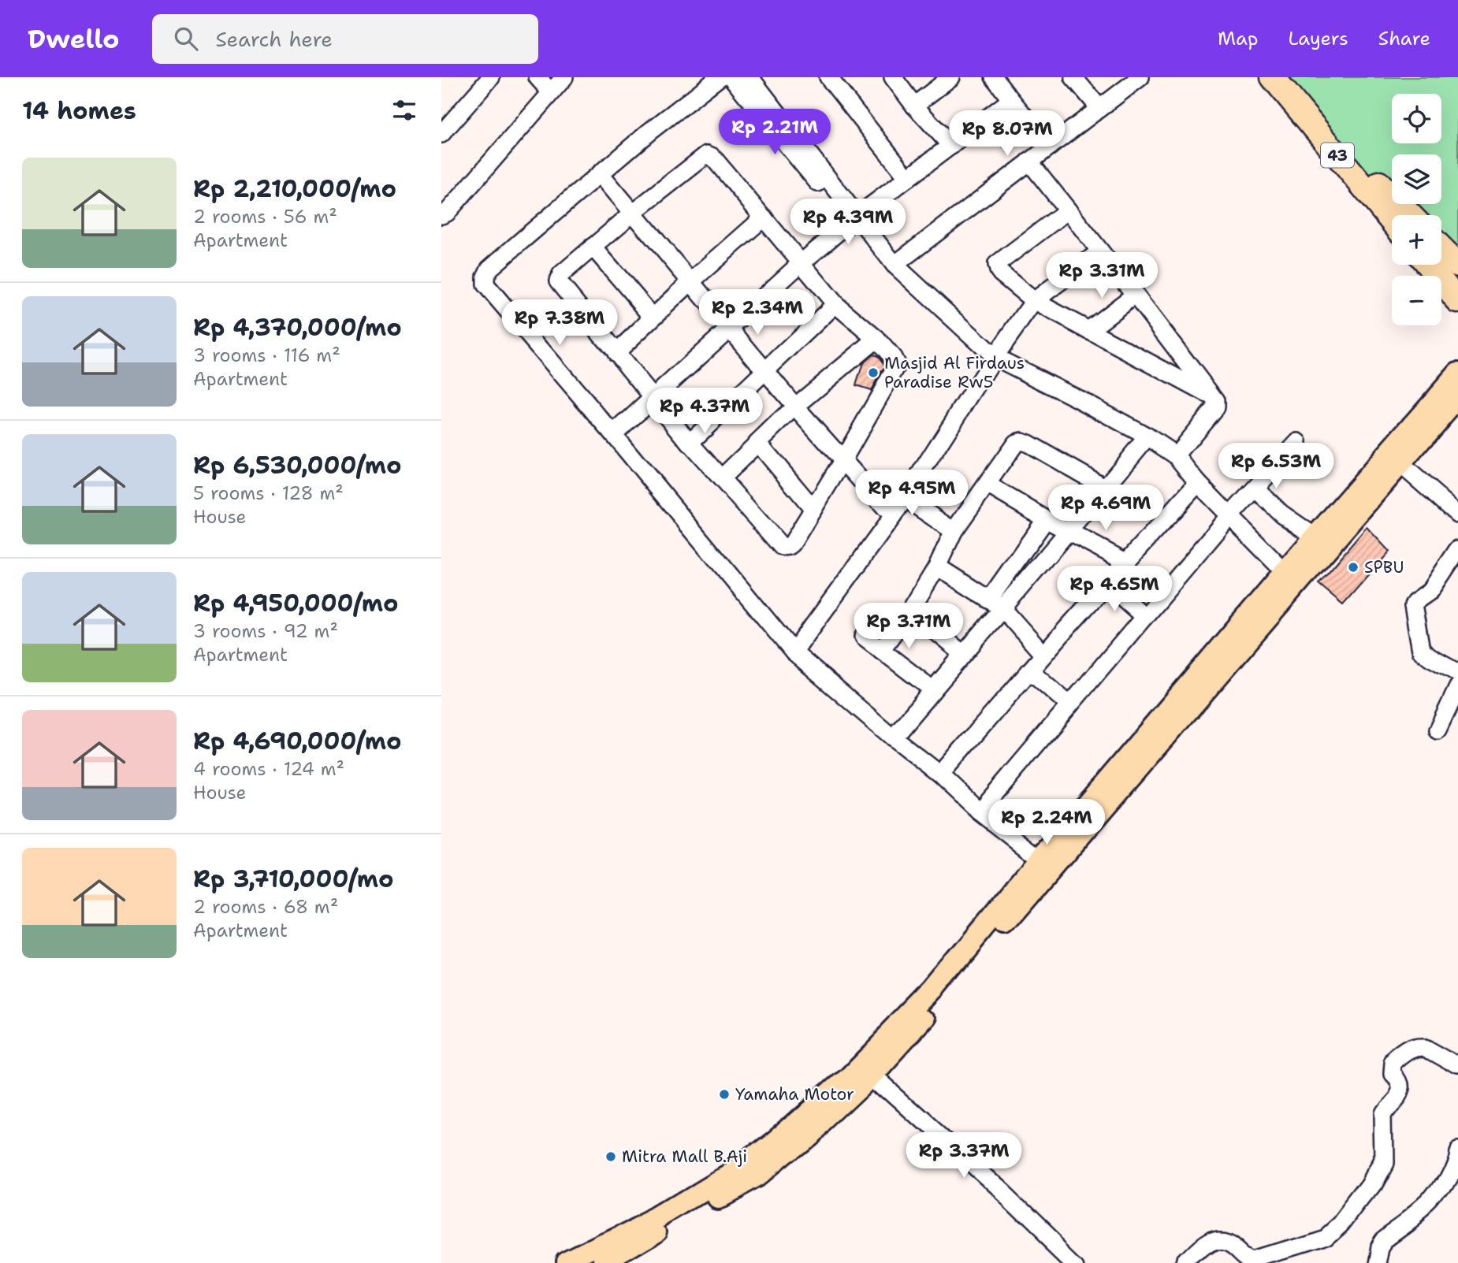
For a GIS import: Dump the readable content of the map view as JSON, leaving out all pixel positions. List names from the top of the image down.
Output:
{
  "streets": {
    "highway": ["43"]
  },
  "places": [
    "Masjid Al Firdaus Paradise Rw5",
    "SPBU",
    "Yamaha Motor",
    "Mitra Mall B.Aji"
  ],
  "page": {
    "header": "Dwello",
    "search": "Search here",
    "nav": ["Map", "Layers", "Share"],
    "heading": "14 homes",
    "map_buttons": ["+", "−"],
    "price": [
      "Rp 2.21M",
      "Rp 8.07M",
      "Rp 4.39M",
      "Rp 3.31M",
      "Rp 2.34M",
      "Rp 7.38M",
      "Rp 4.37M",
      "Rp 6.53M",
      "Rp 4.95M",
      "Rp 4.69M",
      "Rp 4.65M",
      "Rp 3.71M",
      "Rp 2.24M",
      "Rp 3.37M"
    ],
    "list": [
      {
        "name": "Rp 2,210,000/mo",
        "note": "2 rooms · 56 m² · Apartment"
      },
      {
        "name": "Rp 4,370,000/mo",
        "note": "3 rooms · 116 m² · Apartment"
      },
      {
        "name": "Rp 6,530,000/mo",
        "note": "5 rooms · 128 m² · House"
      },
      {
        "name": "Rp 4,950,000/mo",
        "note": "3 rooms · 92 m² · Apartment"
      },
      {
        "name": "Rp 4,690,000/mo",
        "note": "4 rooms · 124 m² · House"
      },
      {
        "name": "Rp 3,710,000/mo",
        "note": "2 rooms · 68 m² · Apartment"
      }
    ]
  }
}
